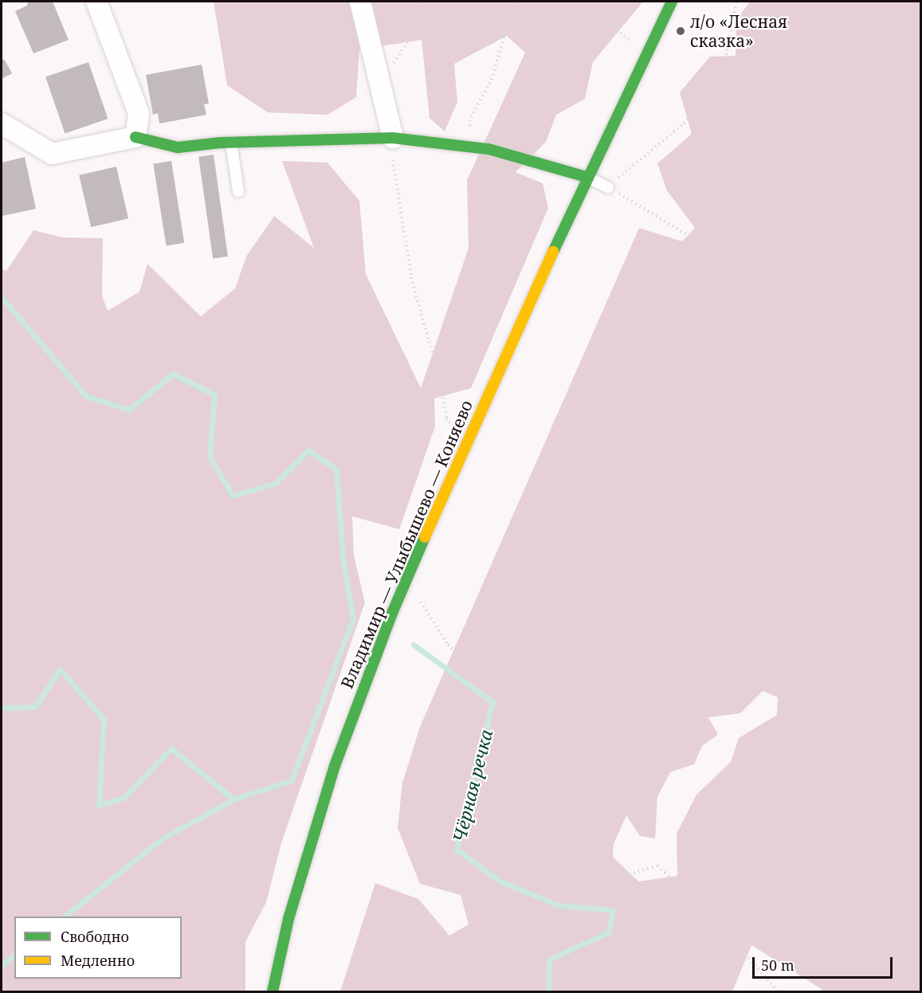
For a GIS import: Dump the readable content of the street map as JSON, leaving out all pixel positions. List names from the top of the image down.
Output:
{
  "streets": {
    "main road": ["Владимир — Улыбышево — Коняево"]
  },
  "water": ["Чёрная речка"],
  "places": ["л/о «Лесная сказка»"],
  "legend": ["Свободно", "Медленно"],
  "scale_bar": "50 m"
}
